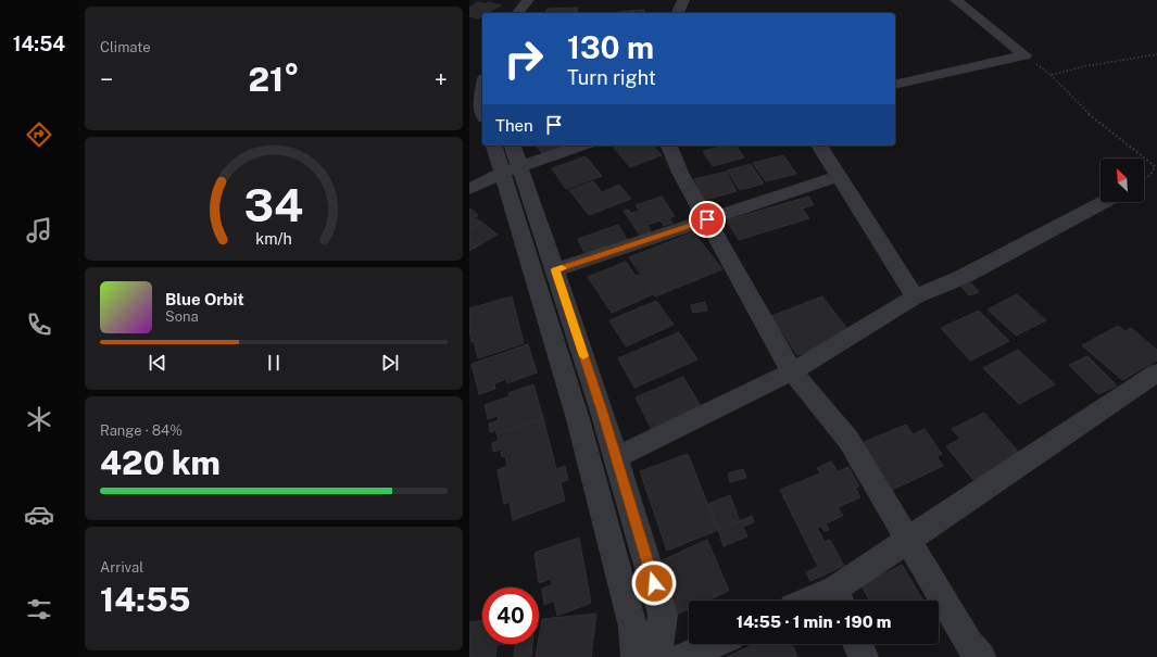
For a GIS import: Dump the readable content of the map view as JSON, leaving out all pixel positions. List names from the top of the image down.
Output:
{
  "north": "top left",
  "page": {
    "tabs": "14:54",
    "tile": [
      "Climate",
      ["Range · 84%", "420 km"],
      ["Arrival", "14:55"]
    ],
    "turn": ["130 m", "Turn right"],
    "heat": ["−", "21°", "+"],
    "then": "Then",
    "song": ["Blue Orbit", "Sona"],
    "limit": "40",
    "trip": "14:55 · 1 min · 190 m",
    "gauge": ["34", "km/h"]
  }
}
